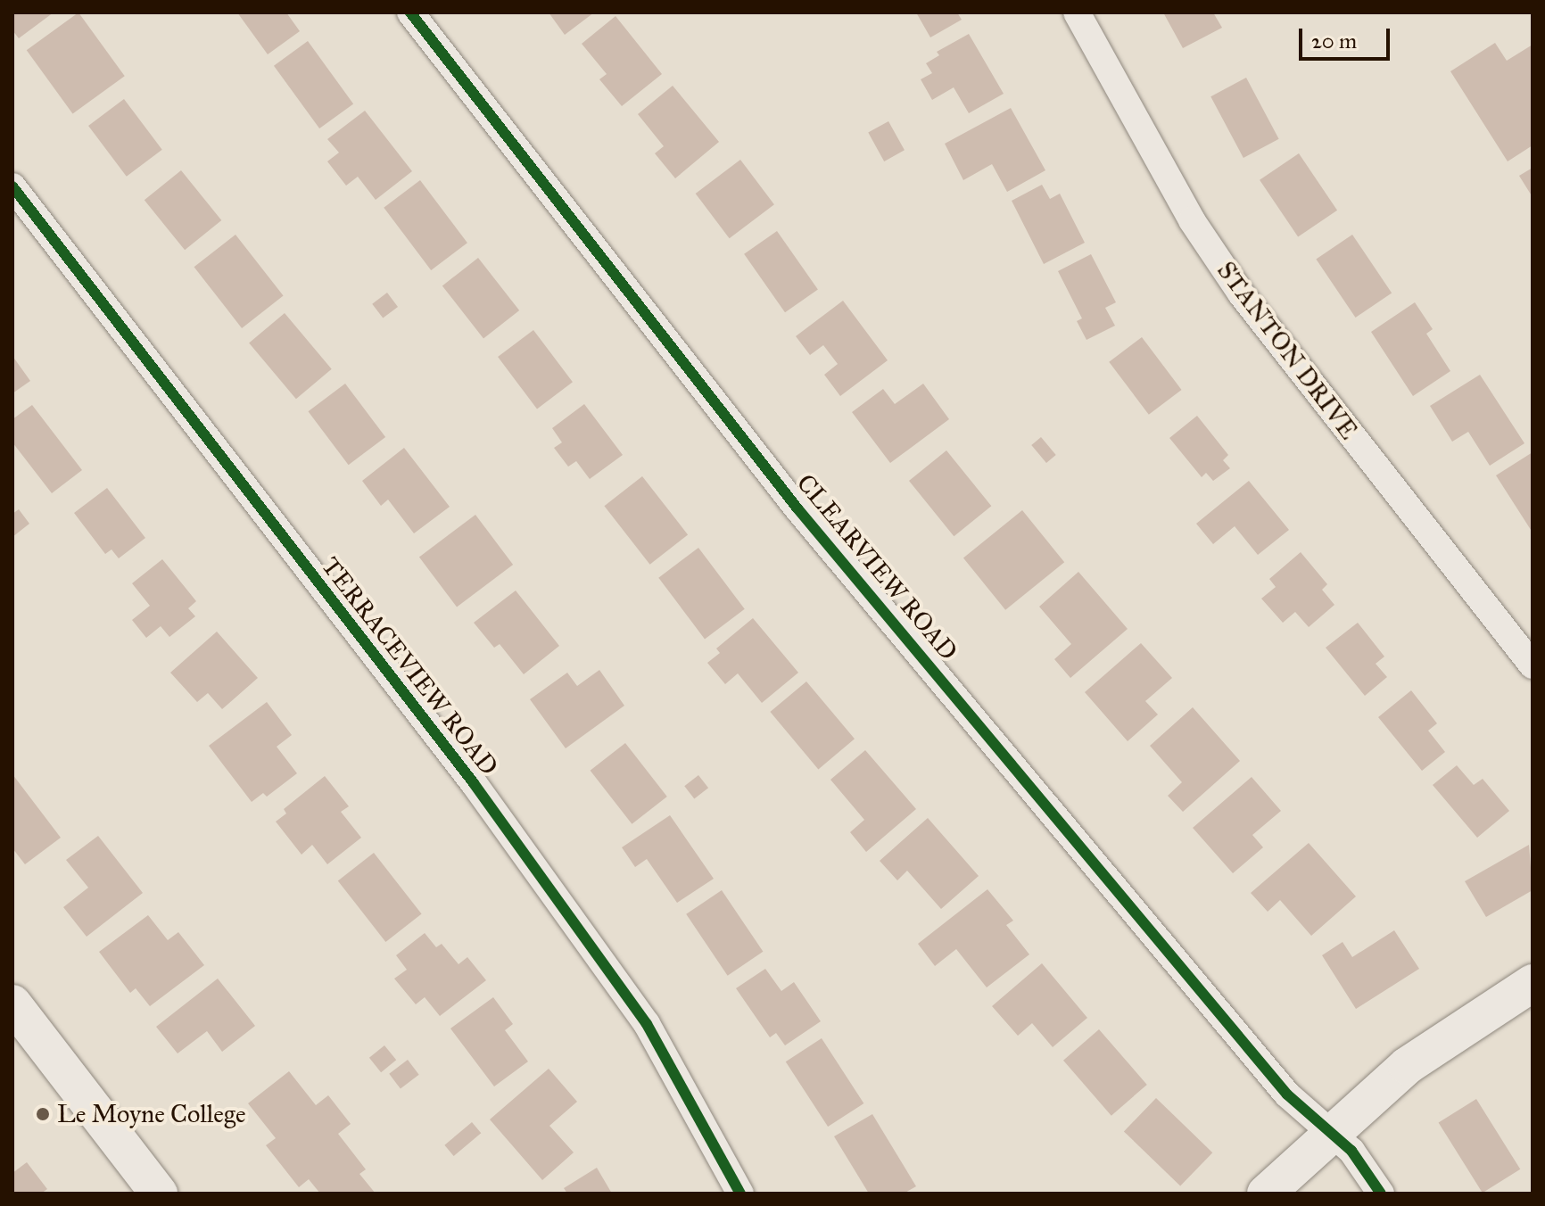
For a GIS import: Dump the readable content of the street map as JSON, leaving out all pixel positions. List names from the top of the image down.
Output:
{
  "streets": {
    "street": ["STANTON DRIVE", "CLEARVIEW ROAD", "TERRACEVIEW ROAD"]
  },
  "places": ["Le Moyne College"],
  "scale_bar": "20 m"
}
